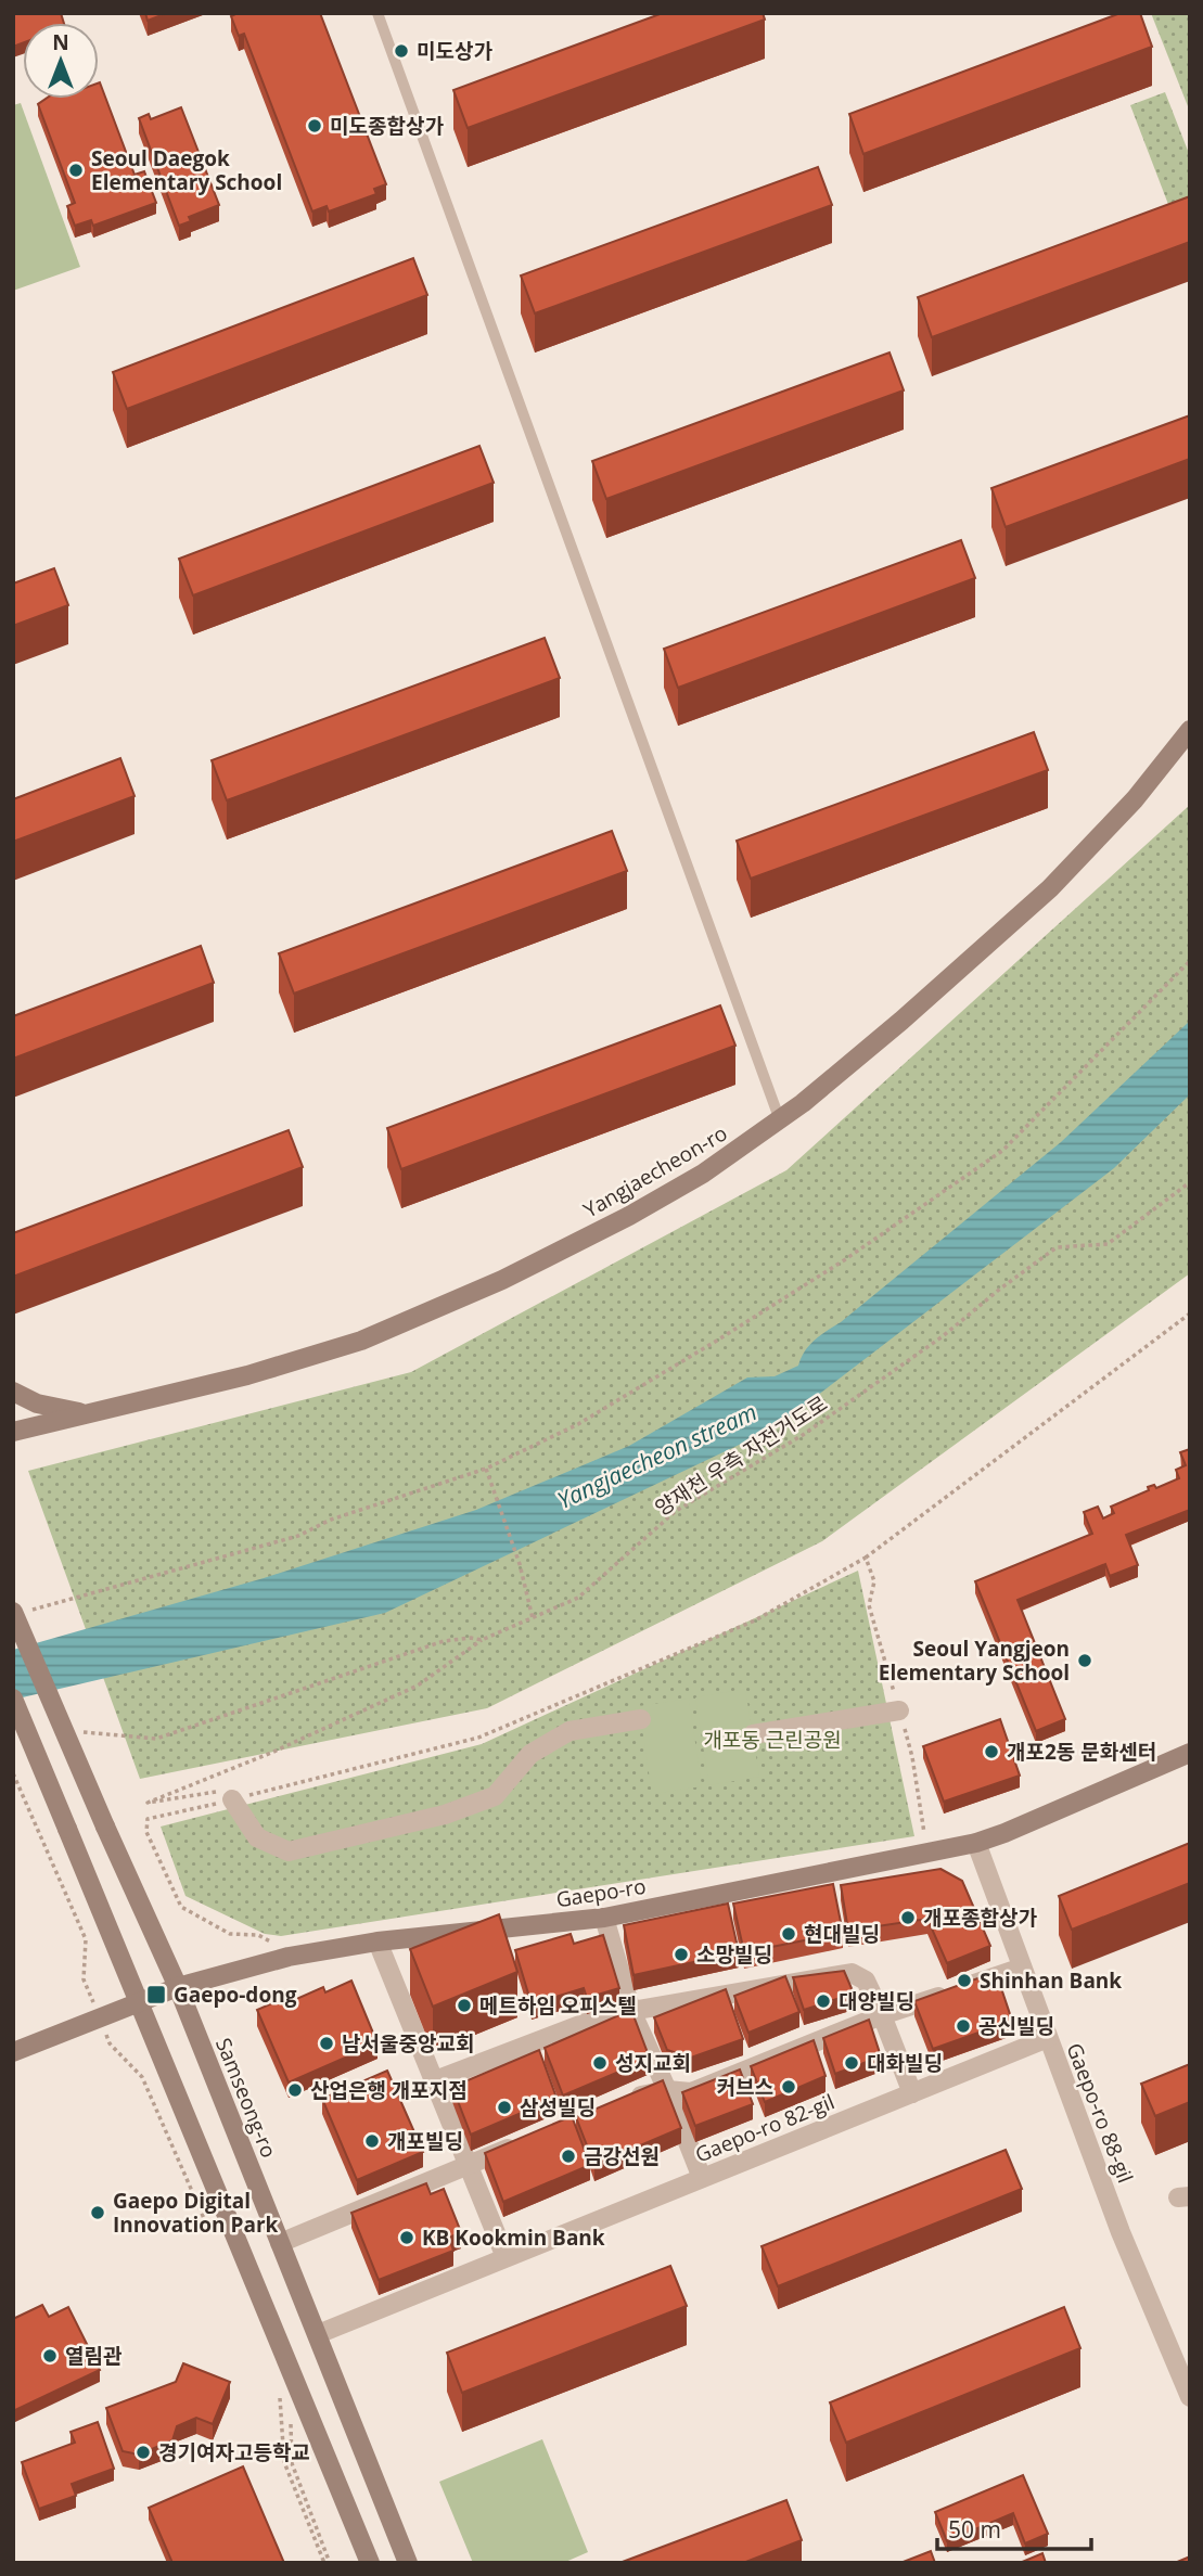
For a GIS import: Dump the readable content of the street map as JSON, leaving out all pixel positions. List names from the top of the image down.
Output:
{
  "streets": {
    "street": [
      "Yangjaecheon-ro",
      "Gaepo-ro",
      "Samseong-ro",
      "Gaepo-ro 88-gil",
      "Gaepo-ro 82-gil"
    ],
    "path": ["양재천 우측 자전거도로"]
  },
  "crossings": [
    ["Gaepo-ro", "Samseong-ro"],
    ["Gaepo-ro", "Gaepo-ro 88-gil"],
    ["Samseong-ro", "Gaepo-ro 82-gil"],
    ["Gaepo-ro 88-gil", "Gaepo-ro 82-gil"]
  ],
  "water": ["Yangjaecheon stream"],
  "parks": ["개포동 근린공원"],
  "places": {
    "other": [
      "미도상가",
      "미도종합상가",
      "Seoul Daegok Elementary School",
      "Seoul Yangjeon Elementary School",
      "개포2동 문화센터",
      "개포종합상가",
      "현대빌딩",
      "소망빌딩",
      "Shinhan Bank",
      "대양빌딩",
      "메트하임 오피스텔",
      "공신빌딩",
      "남서울중앙교회",
      "성지교회",
      "대화빌딩",
      "커브스",
      "산업은행 개포지점",
      "삼성빌딩",
      "개포빌딩",
      "금강선원",
      "Gaepo Digital Innovation Park",
      "KB Kookmin Bank",
      "열림관",
      "경기여자고등학교"
    ],
    "transit": ["Gaepo-dong"]
  },
  "scale_bar": "50 m",
  "north": "top"
}
